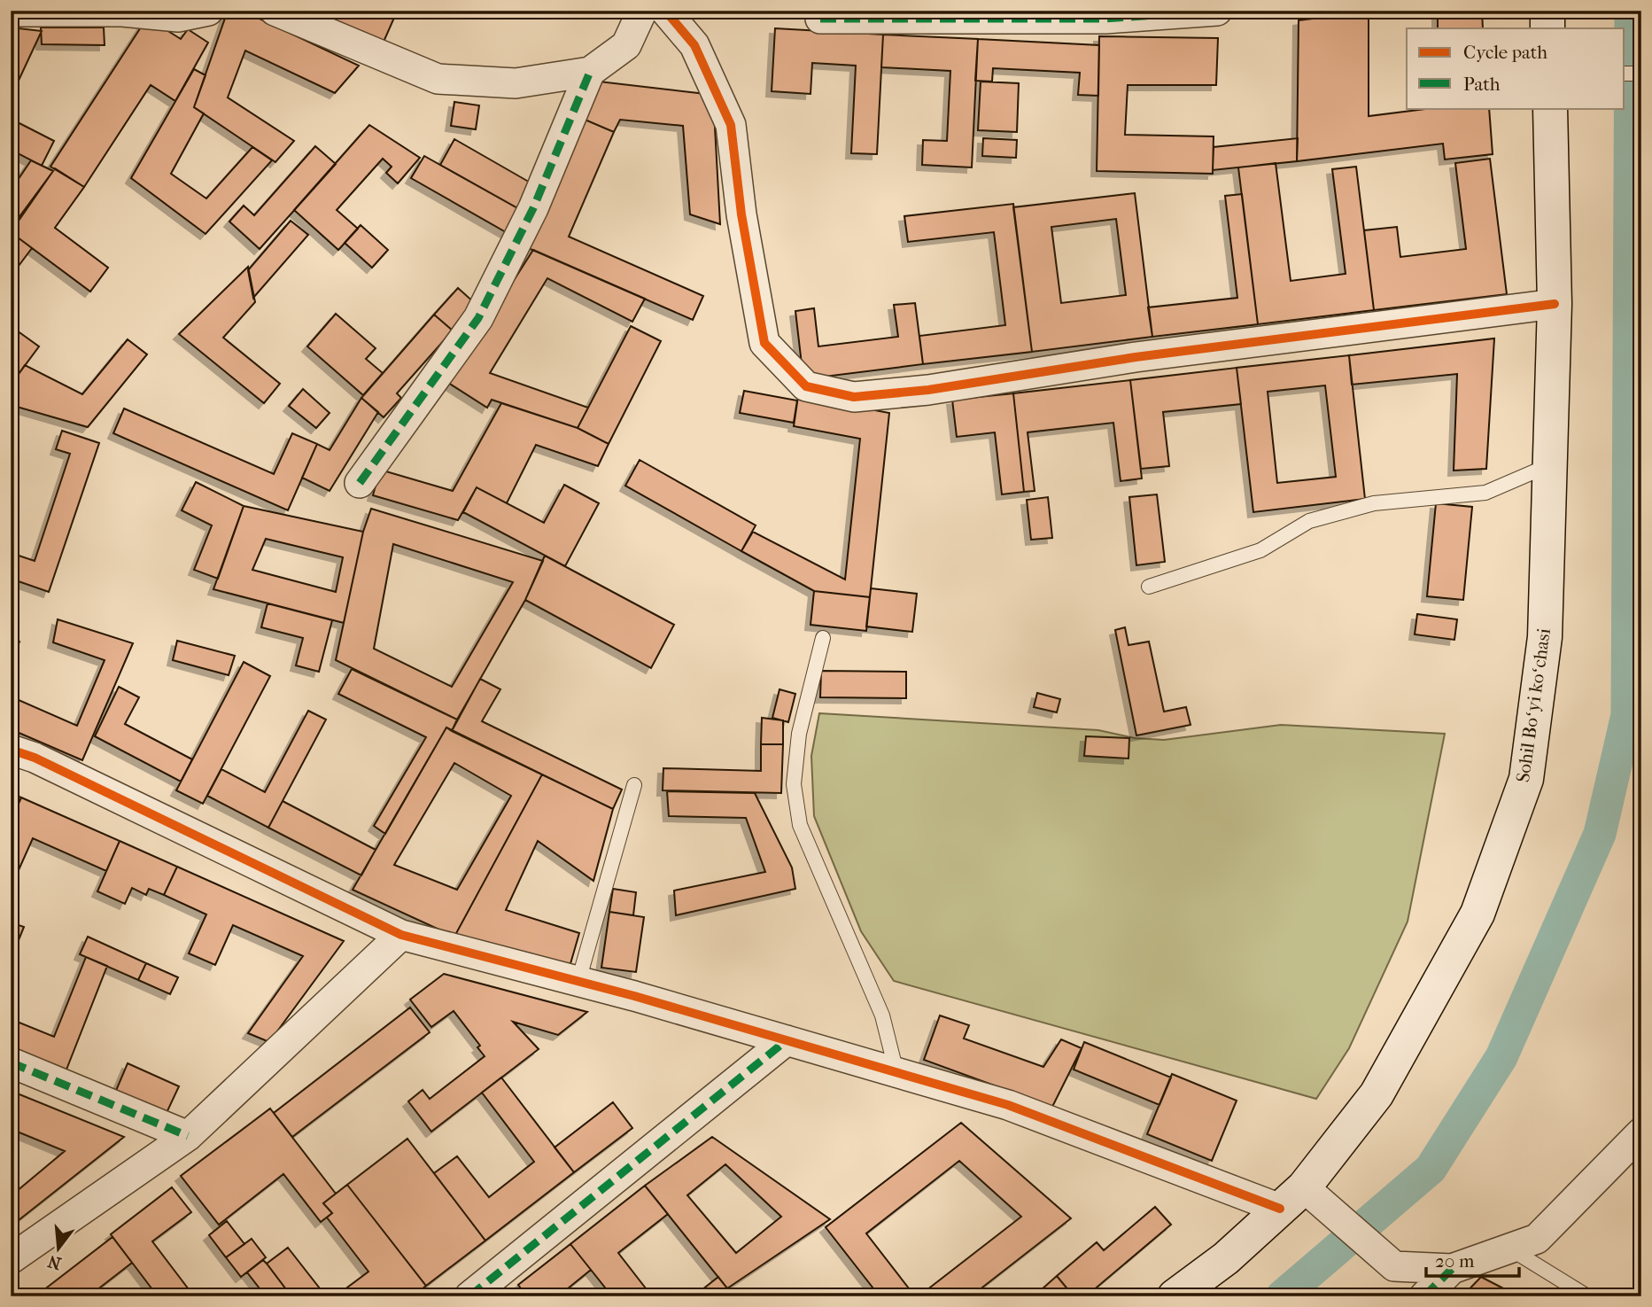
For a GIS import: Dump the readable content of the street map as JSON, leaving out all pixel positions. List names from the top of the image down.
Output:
{
  "streets": {
    "main road": ["Sohil Boʻyi koʻchasi"]
  },
  "legend": ["Cycle path", "Path"],
  "scale_bar": "20 m",
  "north": "bottom"
}
